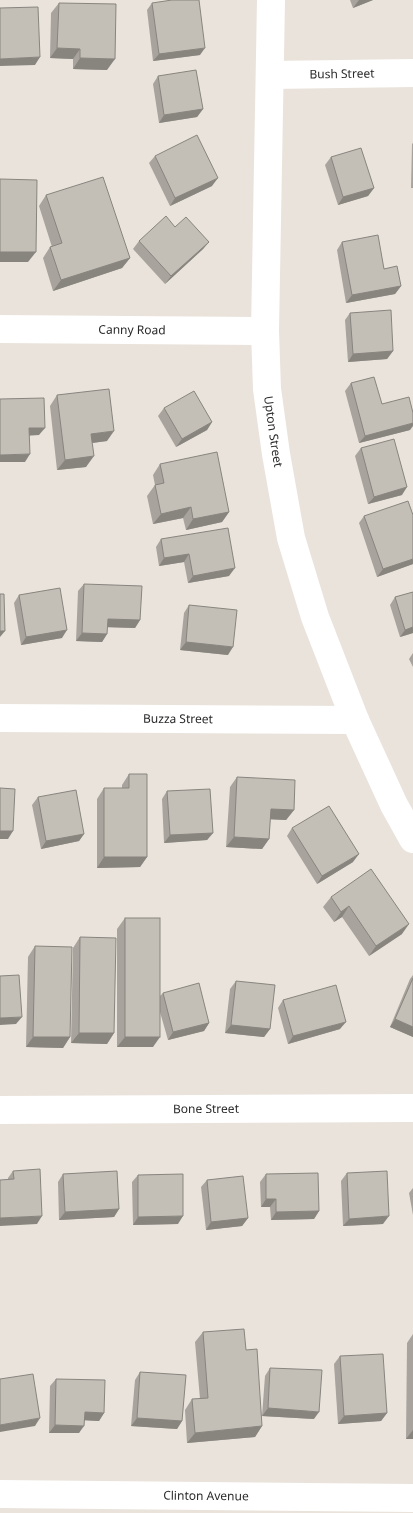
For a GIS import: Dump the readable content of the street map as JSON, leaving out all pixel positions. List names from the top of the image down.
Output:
{
  "streets": {
    "street": [
      "Bush Street",
      "Canny Road",
      "Upton Street",
      "Buzza Street",
      "Bone Street",
      "Clinton Avenue"
    ]
  },
  "crossings": [
    ["Bush Street", "Upton Street"],
    ["Canny Road", "Upton Street"],
    ["Upton Street", "Buzza Street"]
  ]
}
